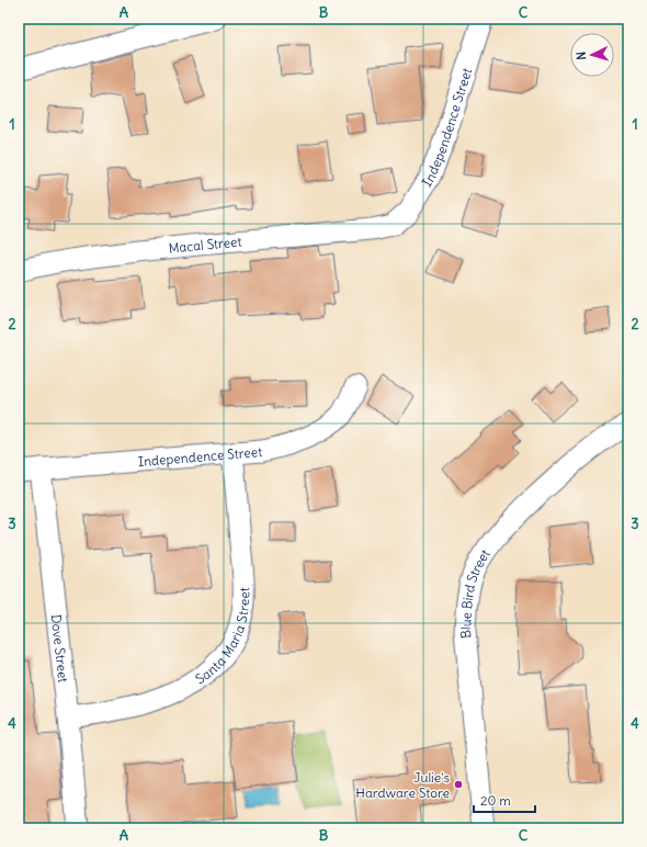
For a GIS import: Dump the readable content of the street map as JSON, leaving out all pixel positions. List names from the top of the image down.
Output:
{
  "streets": {
    "street": [
      "Independence Street",
      "Macal Street",
      "Blue Bird Street",
      "Santa Maria Street",
      "Dove Street"
    ]
  },
  "crossings": [
    ["Independence Street", "Macal Street"],
    ["Independence Street", "Santa Maria Street"],
    ["Independence Street", "Dove Street"],
    ["Santa Maria Street", "Dove Street"]
  ],
  "places": ["Julie's Hardware Store"],
  "scale_bar": "20 m",
  "north": "left",
  "grid": {
    "columns": ["A", "B", "C"],
    "rows": [
      "1",
      "2",
      "3",
      "4"
    ]
  }
}
